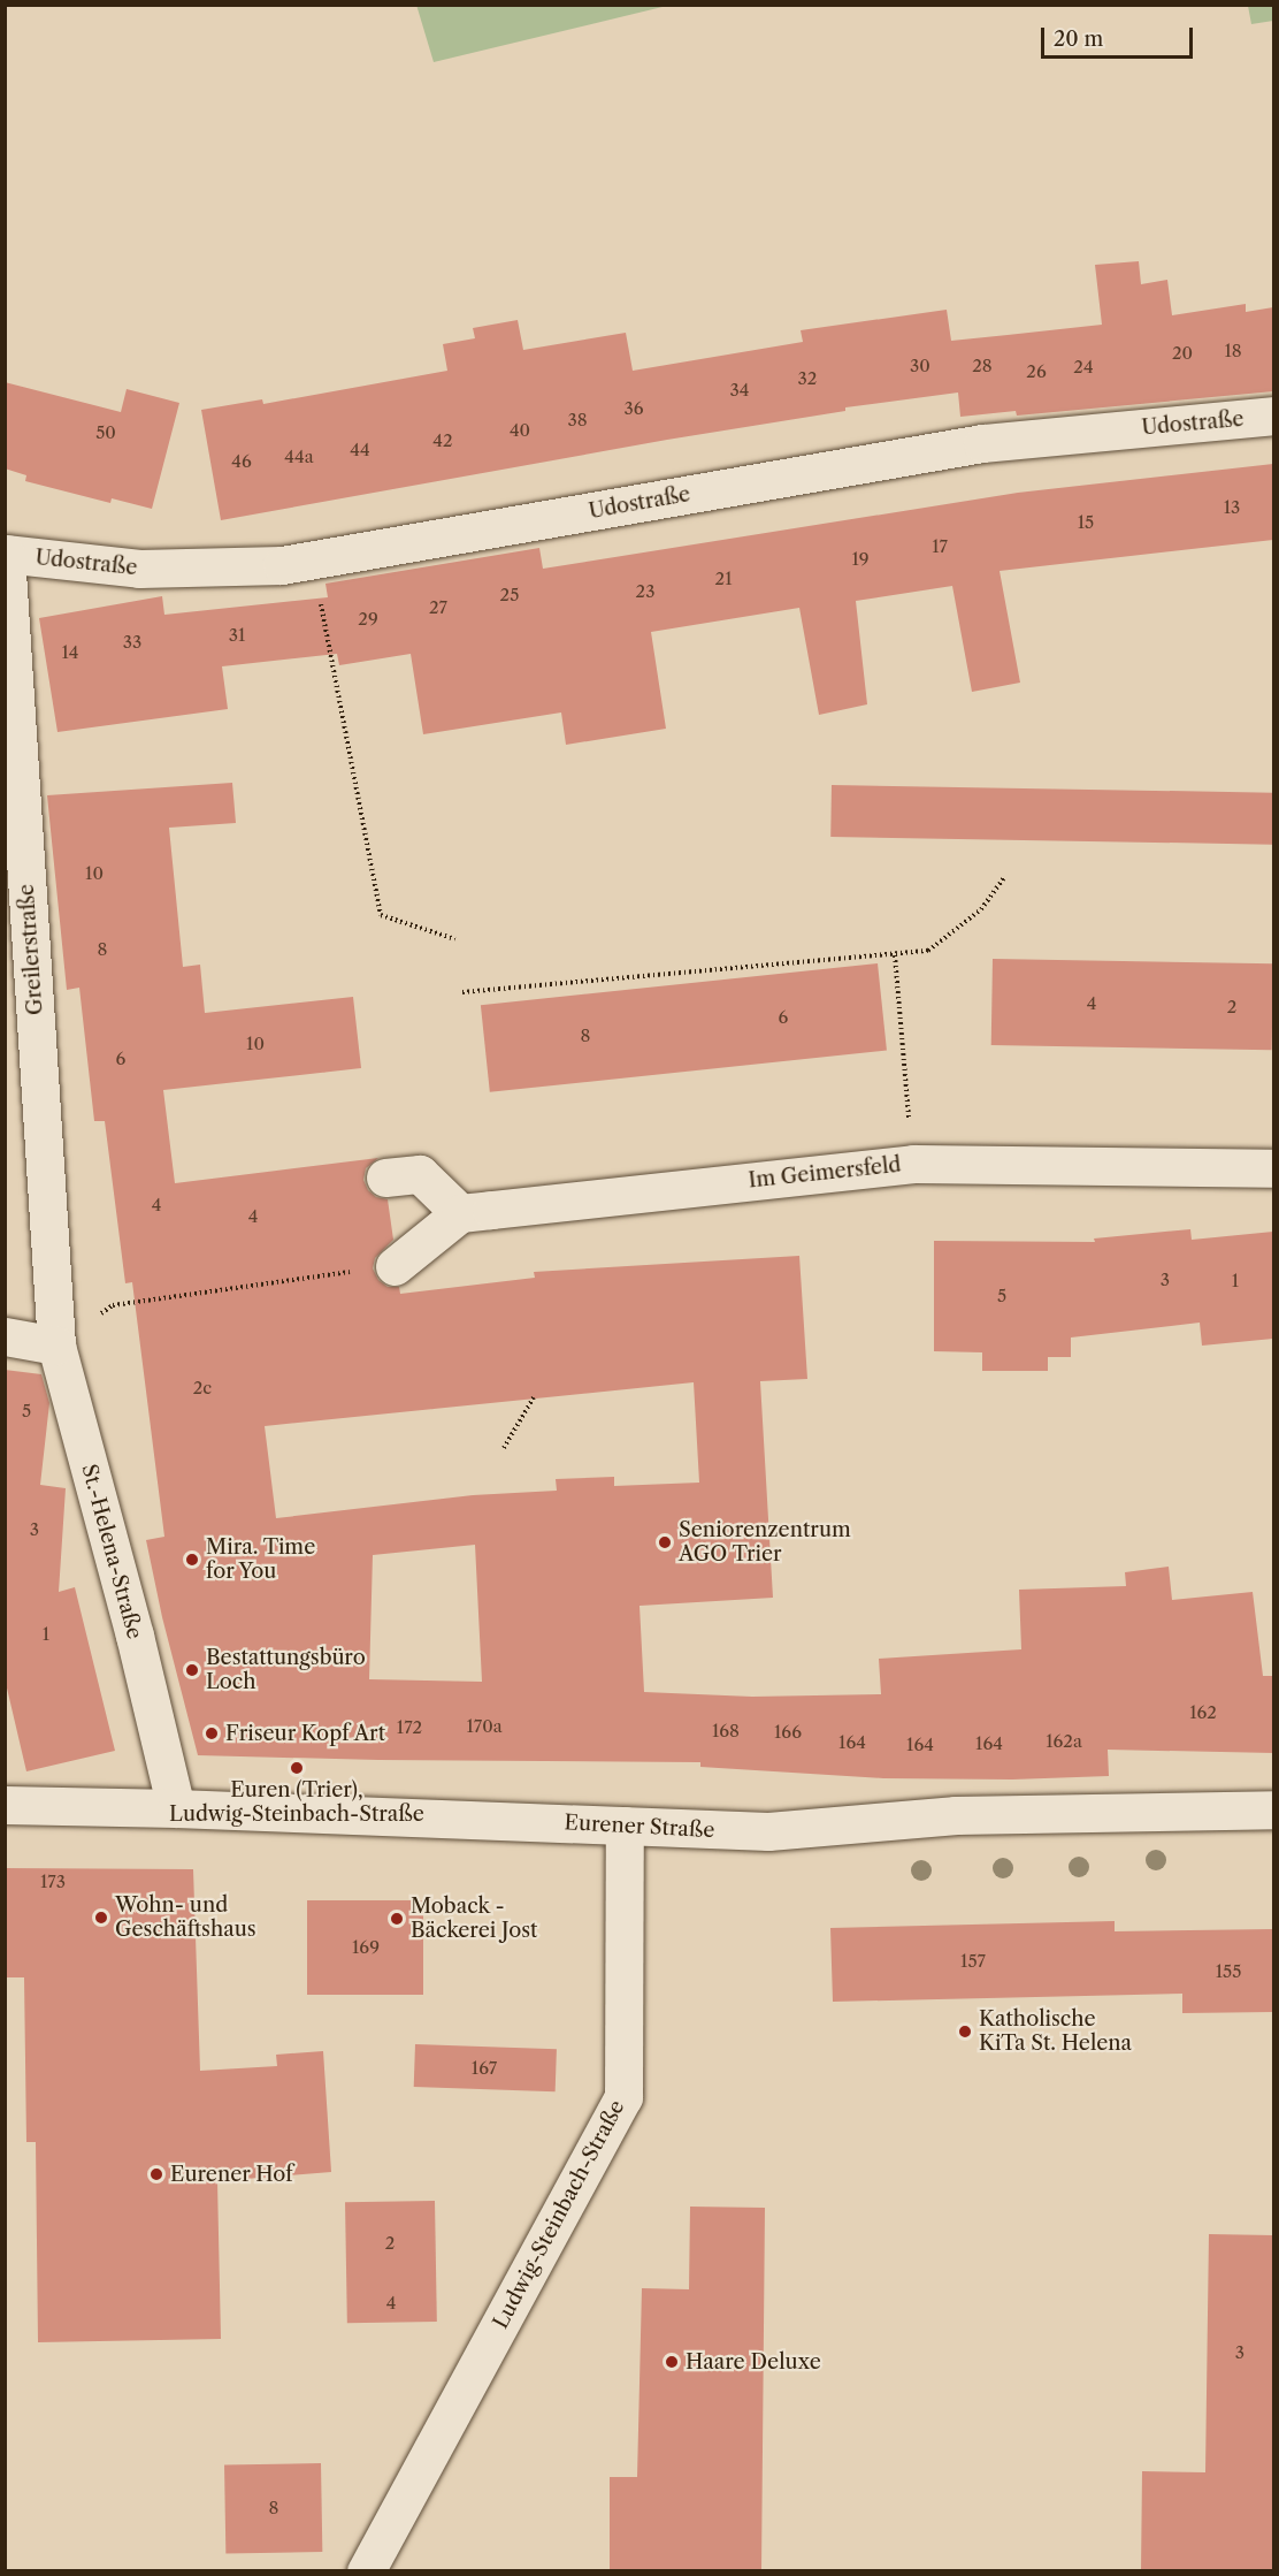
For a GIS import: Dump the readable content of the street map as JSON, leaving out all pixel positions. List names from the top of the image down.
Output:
{
  "streets": {
    "street": [
      "Udostraße",
      "Greilerstraße",
      "Im Geimersfeld",
      "St.-Helena-Straße",
      "Eurener Straße",
      "Ludwig-Steinbach-Straße"
    ]
  },
  "crossings": [
    ["Udostraße", "Greilerstraße"],
    ["Greilerstraße", "St.-Helena-Straße"],
    ["St.-Helena-Straße", "Eurener Straße"],
    ["Eurener Straße", "Ludwig-Steinbach-Straße"]
  ],
  "places": [
    "Seniorenzentrum AGO Trier",
    "Mira. Time for You",
    "Bestattungsbüro Loch",
    "Friseur Kopf Art",
    "Euren (Trier), Ludwig-Steinbach-Straße",
    "Wohn- und Geschäftshaus",
    "Moback - Bäckerei Jost",
    "Katholische KiTa St. Helena",
    "Eurener Hof",
    "Haare Deluxe"
  ],
  "house_numbers": [
    "18",
    "20",
    "30",
    "28",
    "24",
    "26",
    "32",
    "34",
    "36",
    "38",
    "40",
    "50",
    "42",
    "44",
    "44a",
    "46",
    "13",
    "15",
    "17",
    "19",
    "21",
    "23",
    "25",
    "27",
    "29",
    "31",
    "33",
    "14",
    "10",
    "8",
    "4",
    "2",
    "6",
    "8",
    "10",
    "6",
    "4",
    "4",
    "3",
    "1",
    "5",
    "2c",
    "5",
    "3",
    "1",
    "162",
    "170a",
    "172",
    "168",
    "166",
    "162a",
    "164",
    "164",
    "164",
    "173",
    "169",
    "157",
    "155",
    "167",
    "2",
    "4",
    "3",
    "8"
  ],
  "scale_bar": "20 m"
}
